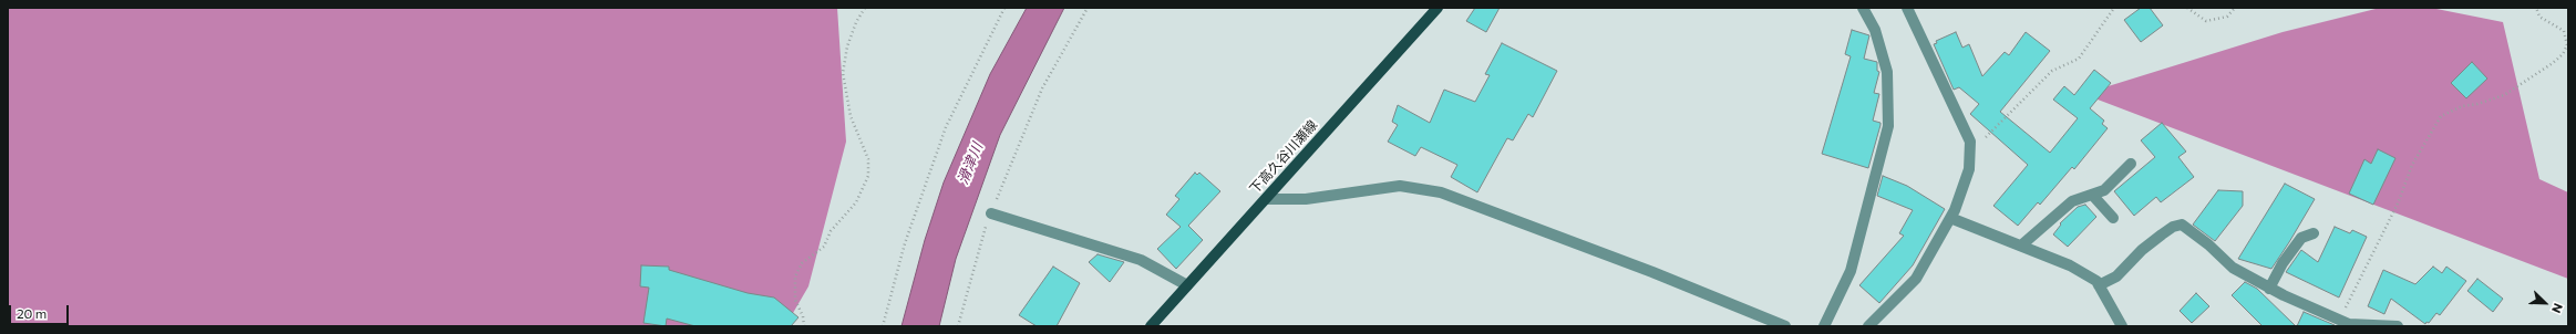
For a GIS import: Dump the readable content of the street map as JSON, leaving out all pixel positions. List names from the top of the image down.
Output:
{
  "streets": {
    "main road": ["下高久谷川瀬線"]
  },
  "water": ["滑津川"],
  "scale_bar": "20 m",
  "north": "bottom right"
}
